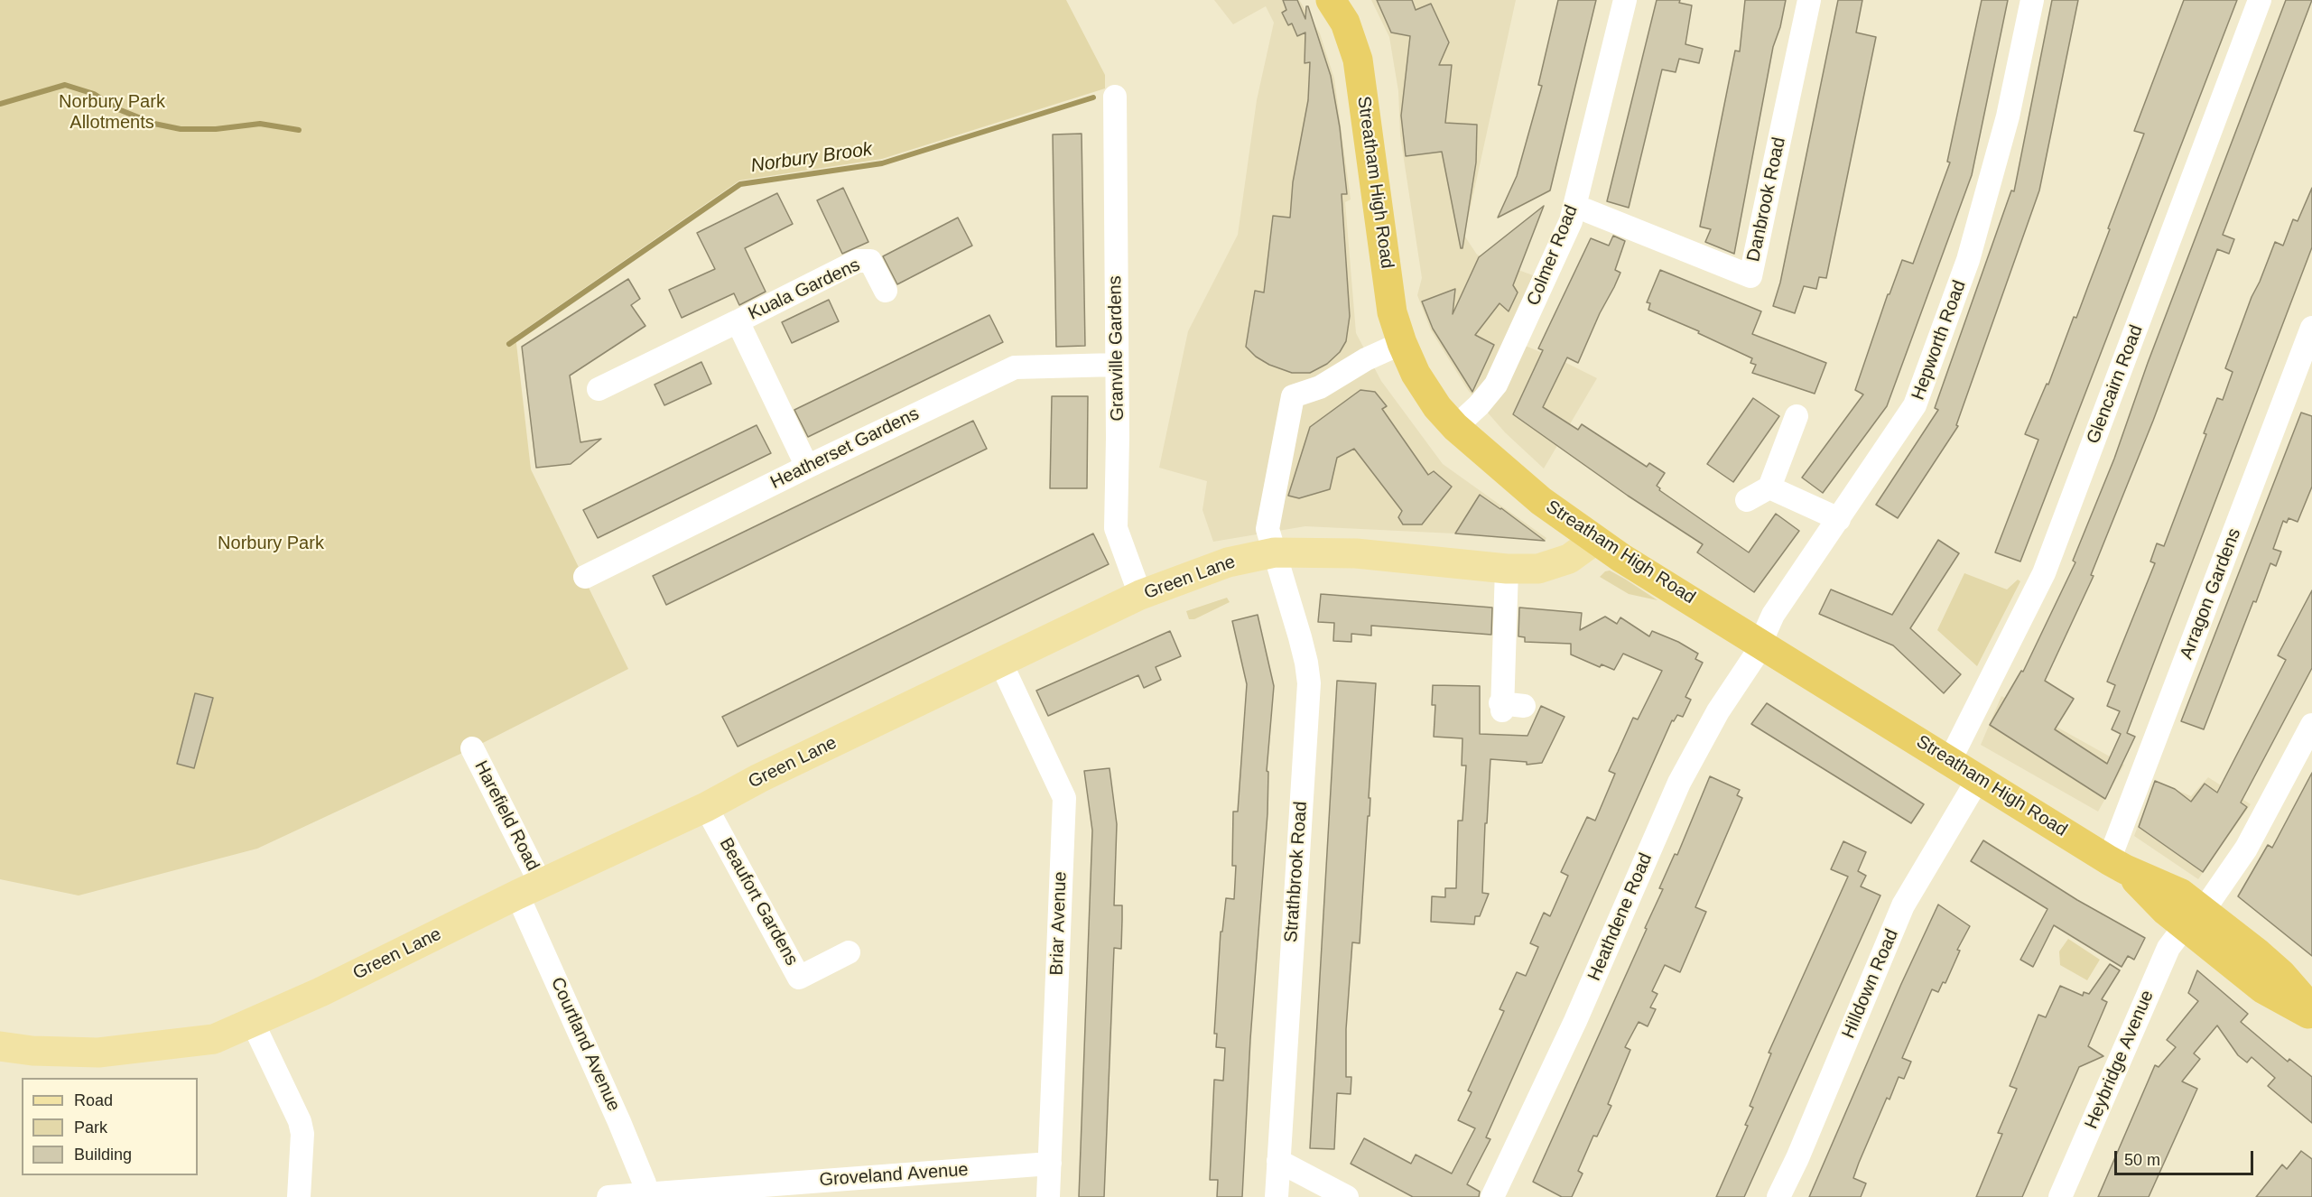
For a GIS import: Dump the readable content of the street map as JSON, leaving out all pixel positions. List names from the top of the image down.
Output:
{
  "streets": {
    "highway": ["Streatham High Road"],
    "main road": ["Green Lane"],
    "street": [
      "Danbrook Road",
      "Colmer Road",
      "Kuala Gardens",
      "Hepworth Road",
      "Granville Gardens",
      "Glencairn Road",
      "Heatherset Gardens",
      "Arragon Gardens",
      "Harefield Road",
      "Strathbrook Road",
      "Beaufort Gardens",
      "Heathdene Road",
      "Briar Avenue",
      "Hilldown Road",
      "Courtland Avenue",
      "Heybridge Avenue",
      "Groveland Avenue"
    ]
  },
  "crossings": [
    ["Streatham High Road", "Colmer Road"],
    ["Streatham High Road", "Hepworth Road"],
    ["Streatham High Road", "Glencairn Road"],
    ["Streatham High Road", "Green Lane"],
    ["Streatham High Road", "Arragon Gardens"],
    ["Streatham High Road", "Strathbrook Road"],
    ["Streatham High Road", "Heathdene Road"],
    ["Streatham High Road", "Hilldown Road"],
    ["Streatham High Road", "Heybridge Avenue"],
    ["Danbrook Road", "Colmer Road"],
    ["Kuala Gardens", "Heatherset Gardens"],
    ["Hepworth Road", "Heathdene Road"],
    ["Granville Gardens", "Heatherset Gardens"],
    ["Granville Gardens", "Green Lane"],
    ["Green Lane", "Harefield Road"],
    ["Green Lane", "Strathbrook Road"],
    ["Green Lane", "Beaufort Gardens"],
    ["Green Lane", "Briar Avenue"],
    ["Green Lane", "Courtland Avenue"],
    ["Harefield Road", "Courtland Avenue"],
    ["Briar Avenue", "Groveland Avenue"],
    ["Courtland Avenue", "Groveland Avenue"]
  ],
  "water": ["Norbury Brook"],
  "parks": ["Norbury Park Allotments", "Norbury Park"],
  "legend": ["Road", "Park", "Building"],
  "scale_bar": "50 m"
}
